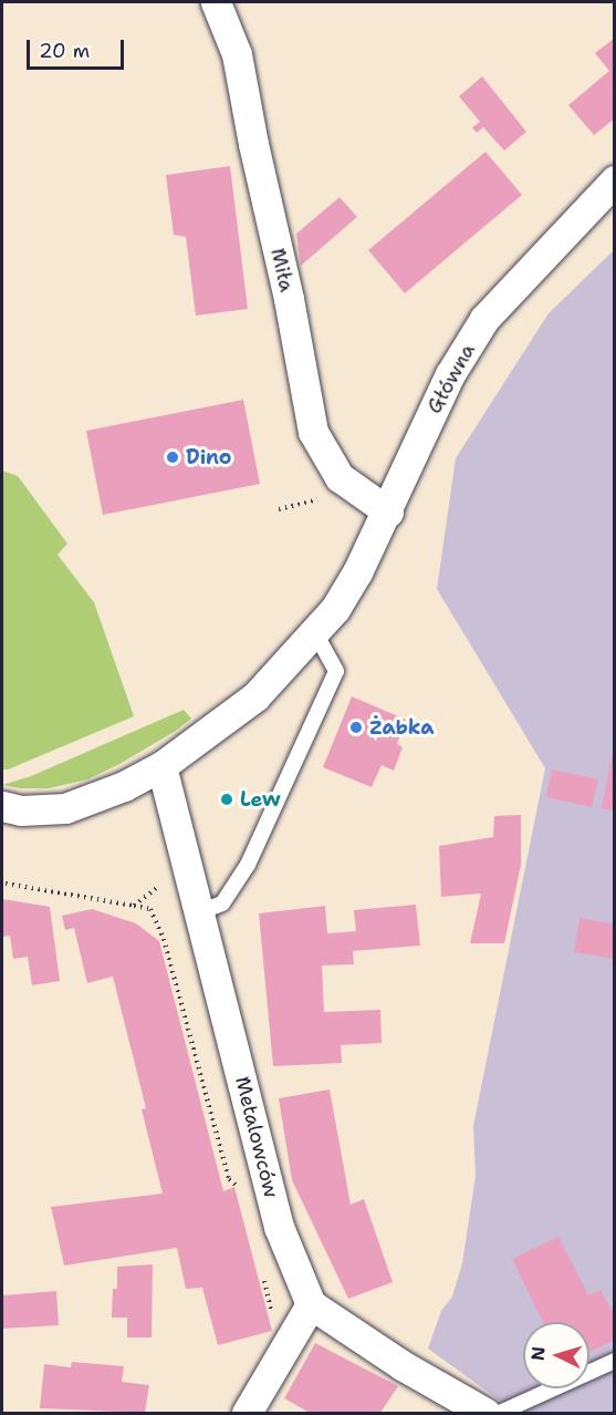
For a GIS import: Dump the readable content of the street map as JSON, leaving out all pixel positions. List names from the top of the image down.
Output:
{
  "streets": {
    "street": ["Miła", "Główna", "Metalowców"]
  },
  "crossings": [
    ["Miła", "Główna"],
    ["Główna", "Metalowców"]
  ],
  "places": ["Dino", "Żabka", "Lew"],
  "scale_bar": "20 m",
  "north": "left"
}
